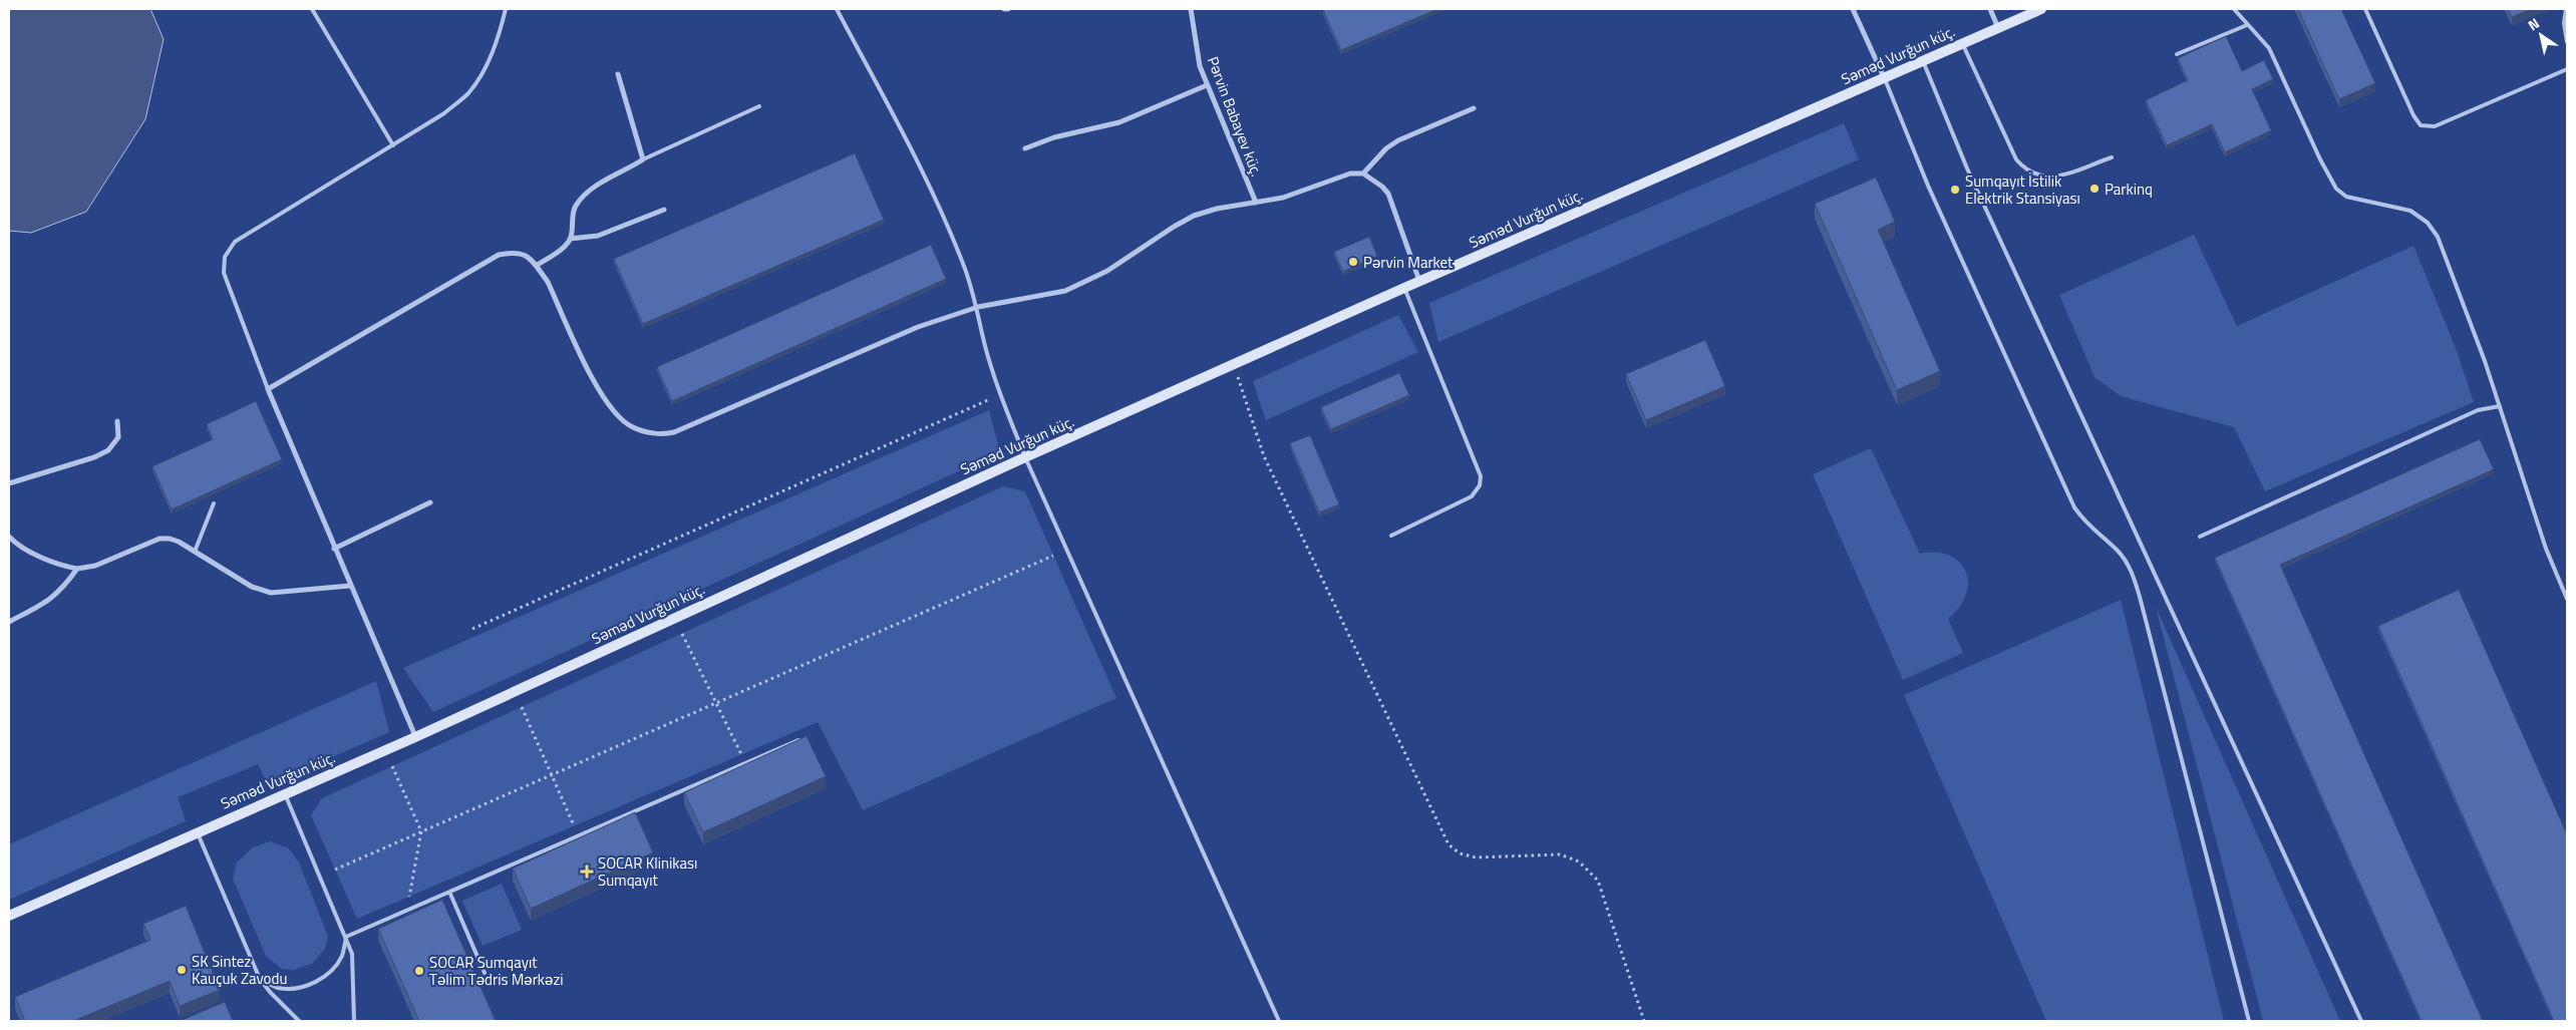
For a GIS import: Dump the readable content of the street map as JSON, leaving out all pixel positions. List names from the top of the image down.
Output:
{
  "streets": {
    "main road": ["Səməd Vurğun küç."],
    "street": ["Pərvin Babayev küç."]
  },
  "places": {
    "other": [
      "Parkinq",
      "Sumqayıt İstilik Elektrik Stansiyası",
      "Pərvin Market",
      "SK Sintez Kauçuk Zavodu",
      "SOCAR Sumqayıt Təlim Tədris Mərkəzi"
    ],
    "health": ["SOCAR Klinikası Sumqayıt"]
  },
  "north": "top left"
}
